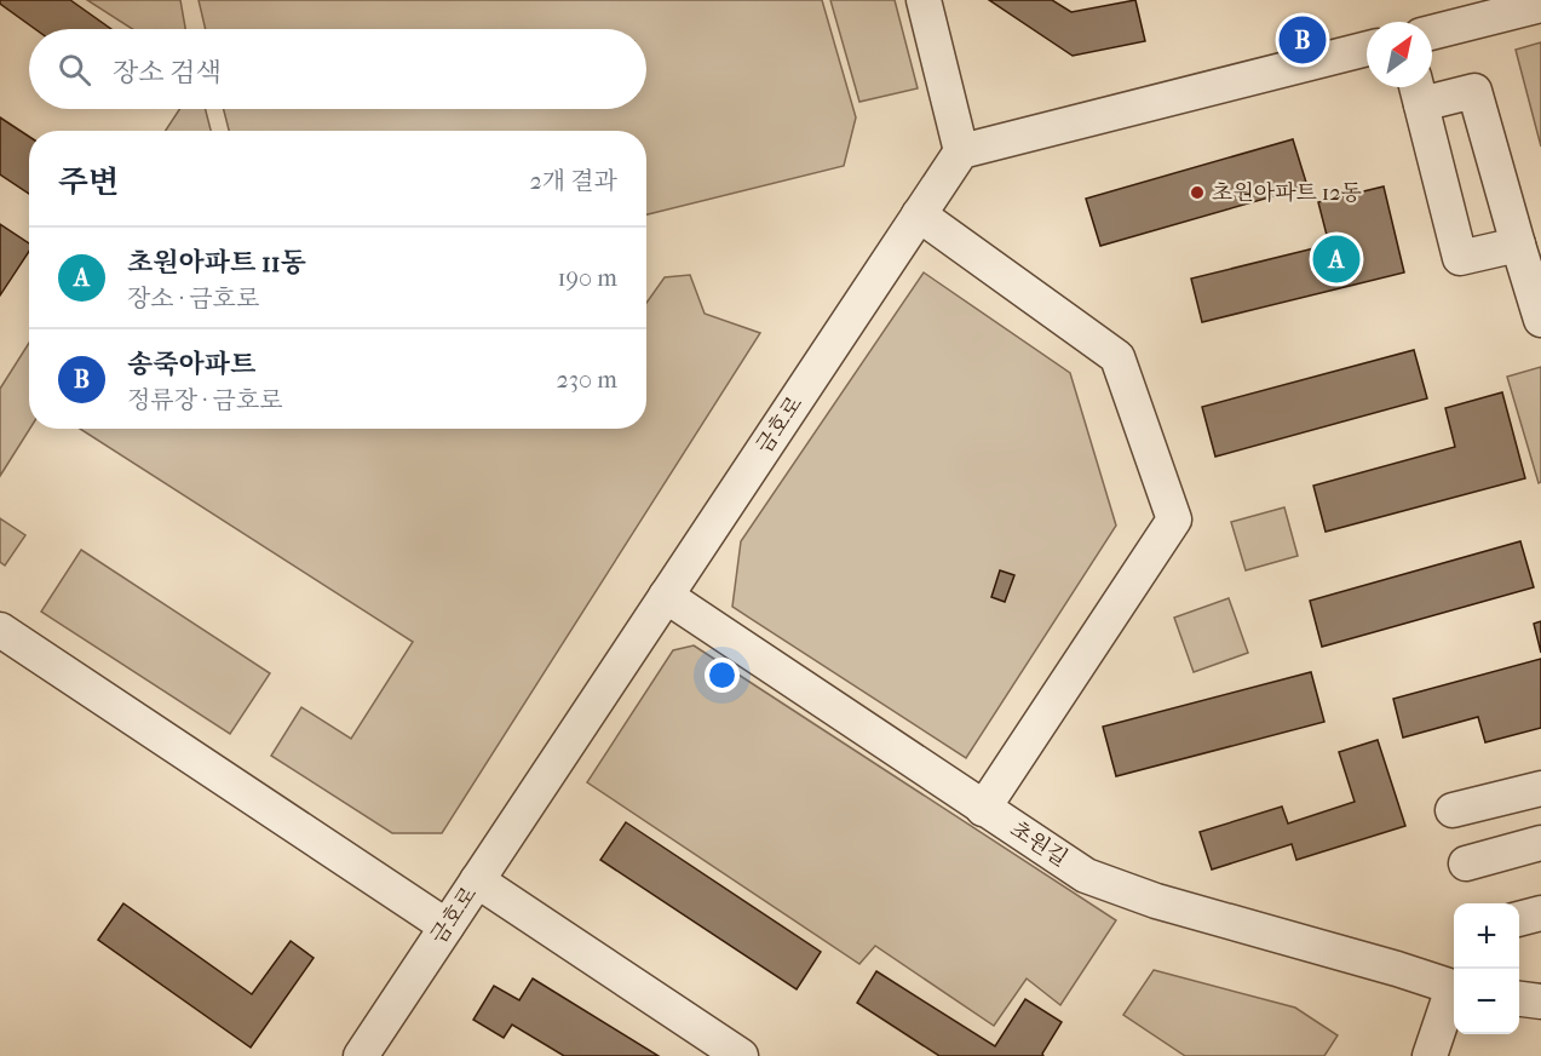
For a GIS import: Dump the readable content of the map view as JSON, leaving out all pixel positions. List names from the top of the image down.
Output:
{
  "streets": {
    "street": ["금호로", "초원길"]
  },
  "crossings": [
    ["금호로", "초원길"]
  ],
  "places": ["초원아파트 12동"],
  "north": "top right",
  "page": {
    "pins": ["B", "A"],
    "search": "장소 검색",
    "heading": ["주변", "2개 결과"],
    "list": [
      {
        "mark": "A",
        "name": "초원아파트 11동",
        "note": "장소 · 금호로",
        "value": "190 m"
      },
      {
        "mark": "B",
        "name": "송죽아파트",
        "note": "정류장 · 금호로",
        "value": "230 m"
      }
    ],
    "map_buttons": ["+", "−"]
  }
}
